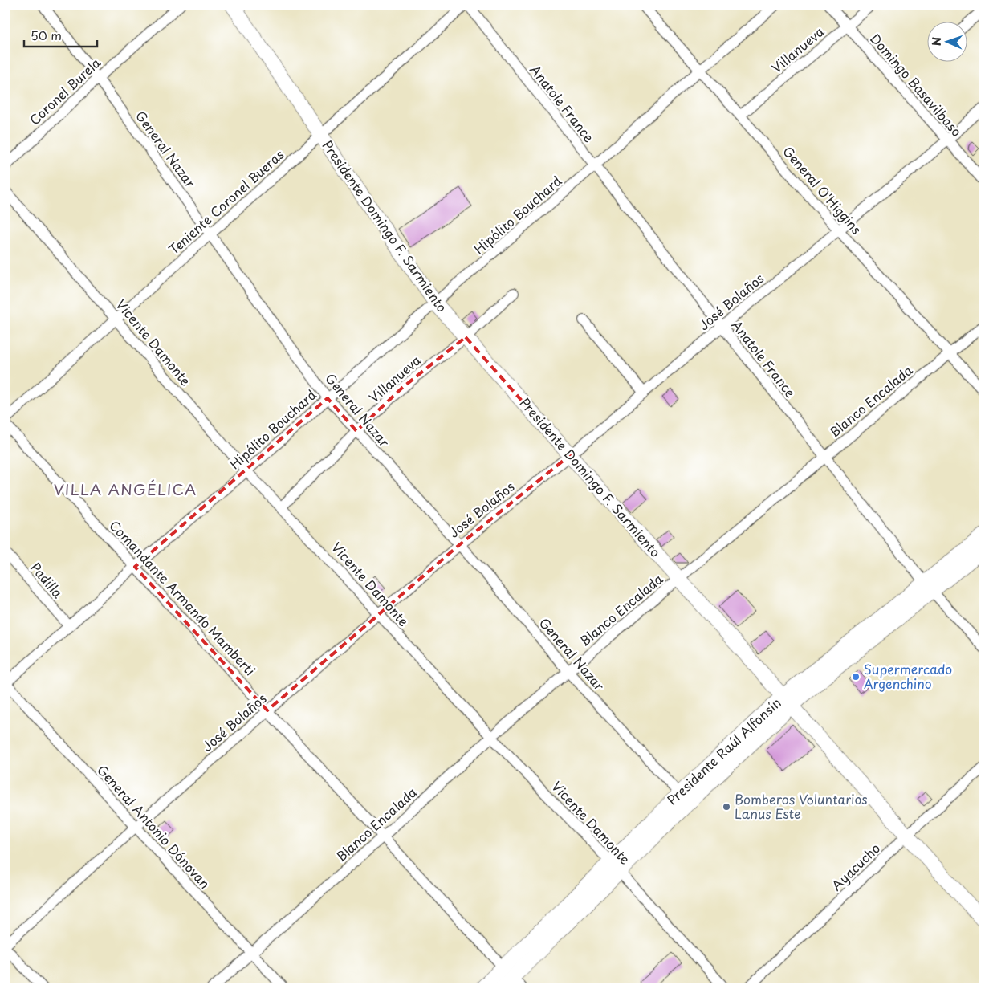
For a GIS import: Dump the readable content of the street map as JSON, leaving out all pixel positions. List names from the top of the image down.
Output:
{
  "streets": {
    "main road": ["Presidente Domingo F. Sarmiento", "Presidente Raúl Alfonsín"],
    "street": [
      "Villanueva",
      "Domingo Basavilbaso",
      "Coronel Burela",
      "Anatole France",
      "General Nazar",
      "General O'Higgins",
      "Teniente Coronel Bueras",
      "Hipólito Bouchard",
      "José Bolaños",
      "Vicente Damonte",
      "Blanco Encalada",
      "Padilla",
      "Comandante Armando Mamberti",
      "General Antonio Dónovan",
      "Ayacucho"
    ]
  },
  "crossings": [
    ["Villanueva", "Domingo Basavilbaso"],
    ["Villanueva", "General Nazar"],
    ["Villanueva", "General O'Higgins"],
    ["Villanueva", "Presidente Domingo F. Sarmiento"],
    ["Villanueva", "Vicente Damonte"],
    ["Domingo Basavilbaso", "José Bolaños"],
    ["Coronel Burela", "General Nazar"],
    ["Anatole France", "Teniente Coronel Bueras"],
    ["Anatole France", "Hipólito Bouchard"],
    ["Anatole France", "José Bolaños"],
    ["Anatole France", "Blanco Encalada"],
    ["Anatole France", "Presidente Raúl Alfonsín"],
    ["General Nazar", "Teniente Coronel Bueras"],
    ["General Nazar", "Hipólito Bouchard"],
    ["General Nazar", "José Bolaños"],
    ["General Nazar", "Blanco Encalada"],
    ["General Nazar", "Presidente Raúl Alfonsín"],
    ["General O'Higgins", "Hipólito Bouchard"],
    ["General O'Higgins", "José Bolaños"],
    ["General O'Higgins", "Blanco Encalada"],
    ["Teniente Coronel Bueras", "Presidente Domingo F. Sarmiento"],
    ["Teniente Coronel Bueras", "Vicente Damonte"],
    ["Hipólito Bouchard", "Presidente Domingo F. Sarmiento"],
    ["Hipólito Bouchard", "Vicente Damonte"],
    ["Hipólito Bouchard", "Padilla"],
    ["Hipólito Bouchard", "Comandante Armando Mamberti"],
    ["Hipólito Bouchard", "General Antonio Dónovan"],
    ["Presidente Domingo F. Sarmiento", "José Bolaños"],
    ["Presidente Domingo F. Sarmiento", "Blanco Encalada"],
    ["Presidente Domingo F. Sarmiento", "Presidente Raúl Alfonsín"],
    ["Presidente Domingo F. Sarmiento", "Ayacucho"],
    ["José Bolaños", "Vicente Damonte"],
    ["José Bolaños", "Comandante Armando Mamberti"],
    ["José Bolaños", "General Antonio Dónovan"],
    ["Vicente Damonte", "Blanco Encalada"],
    ["Vicente Damonte", "Presidente Raúl Alfonsín"],
    ["Blanco Encalada", "Comandante Armando Mamberti"],
    ["Blanco Encalada", "General Antonio Dónovan"],
    ["Comandante Armando Mamberti", "Presidente Raúl Alfonsín"]
  ],
  "districts": ["VILLA ANGÉLICA"],
  "places": ["Supermercado Argenchino", "Bomberos Voluntarios Lanus Este"],
  "scale_bar": "50 m",
  "north": "left"
}
